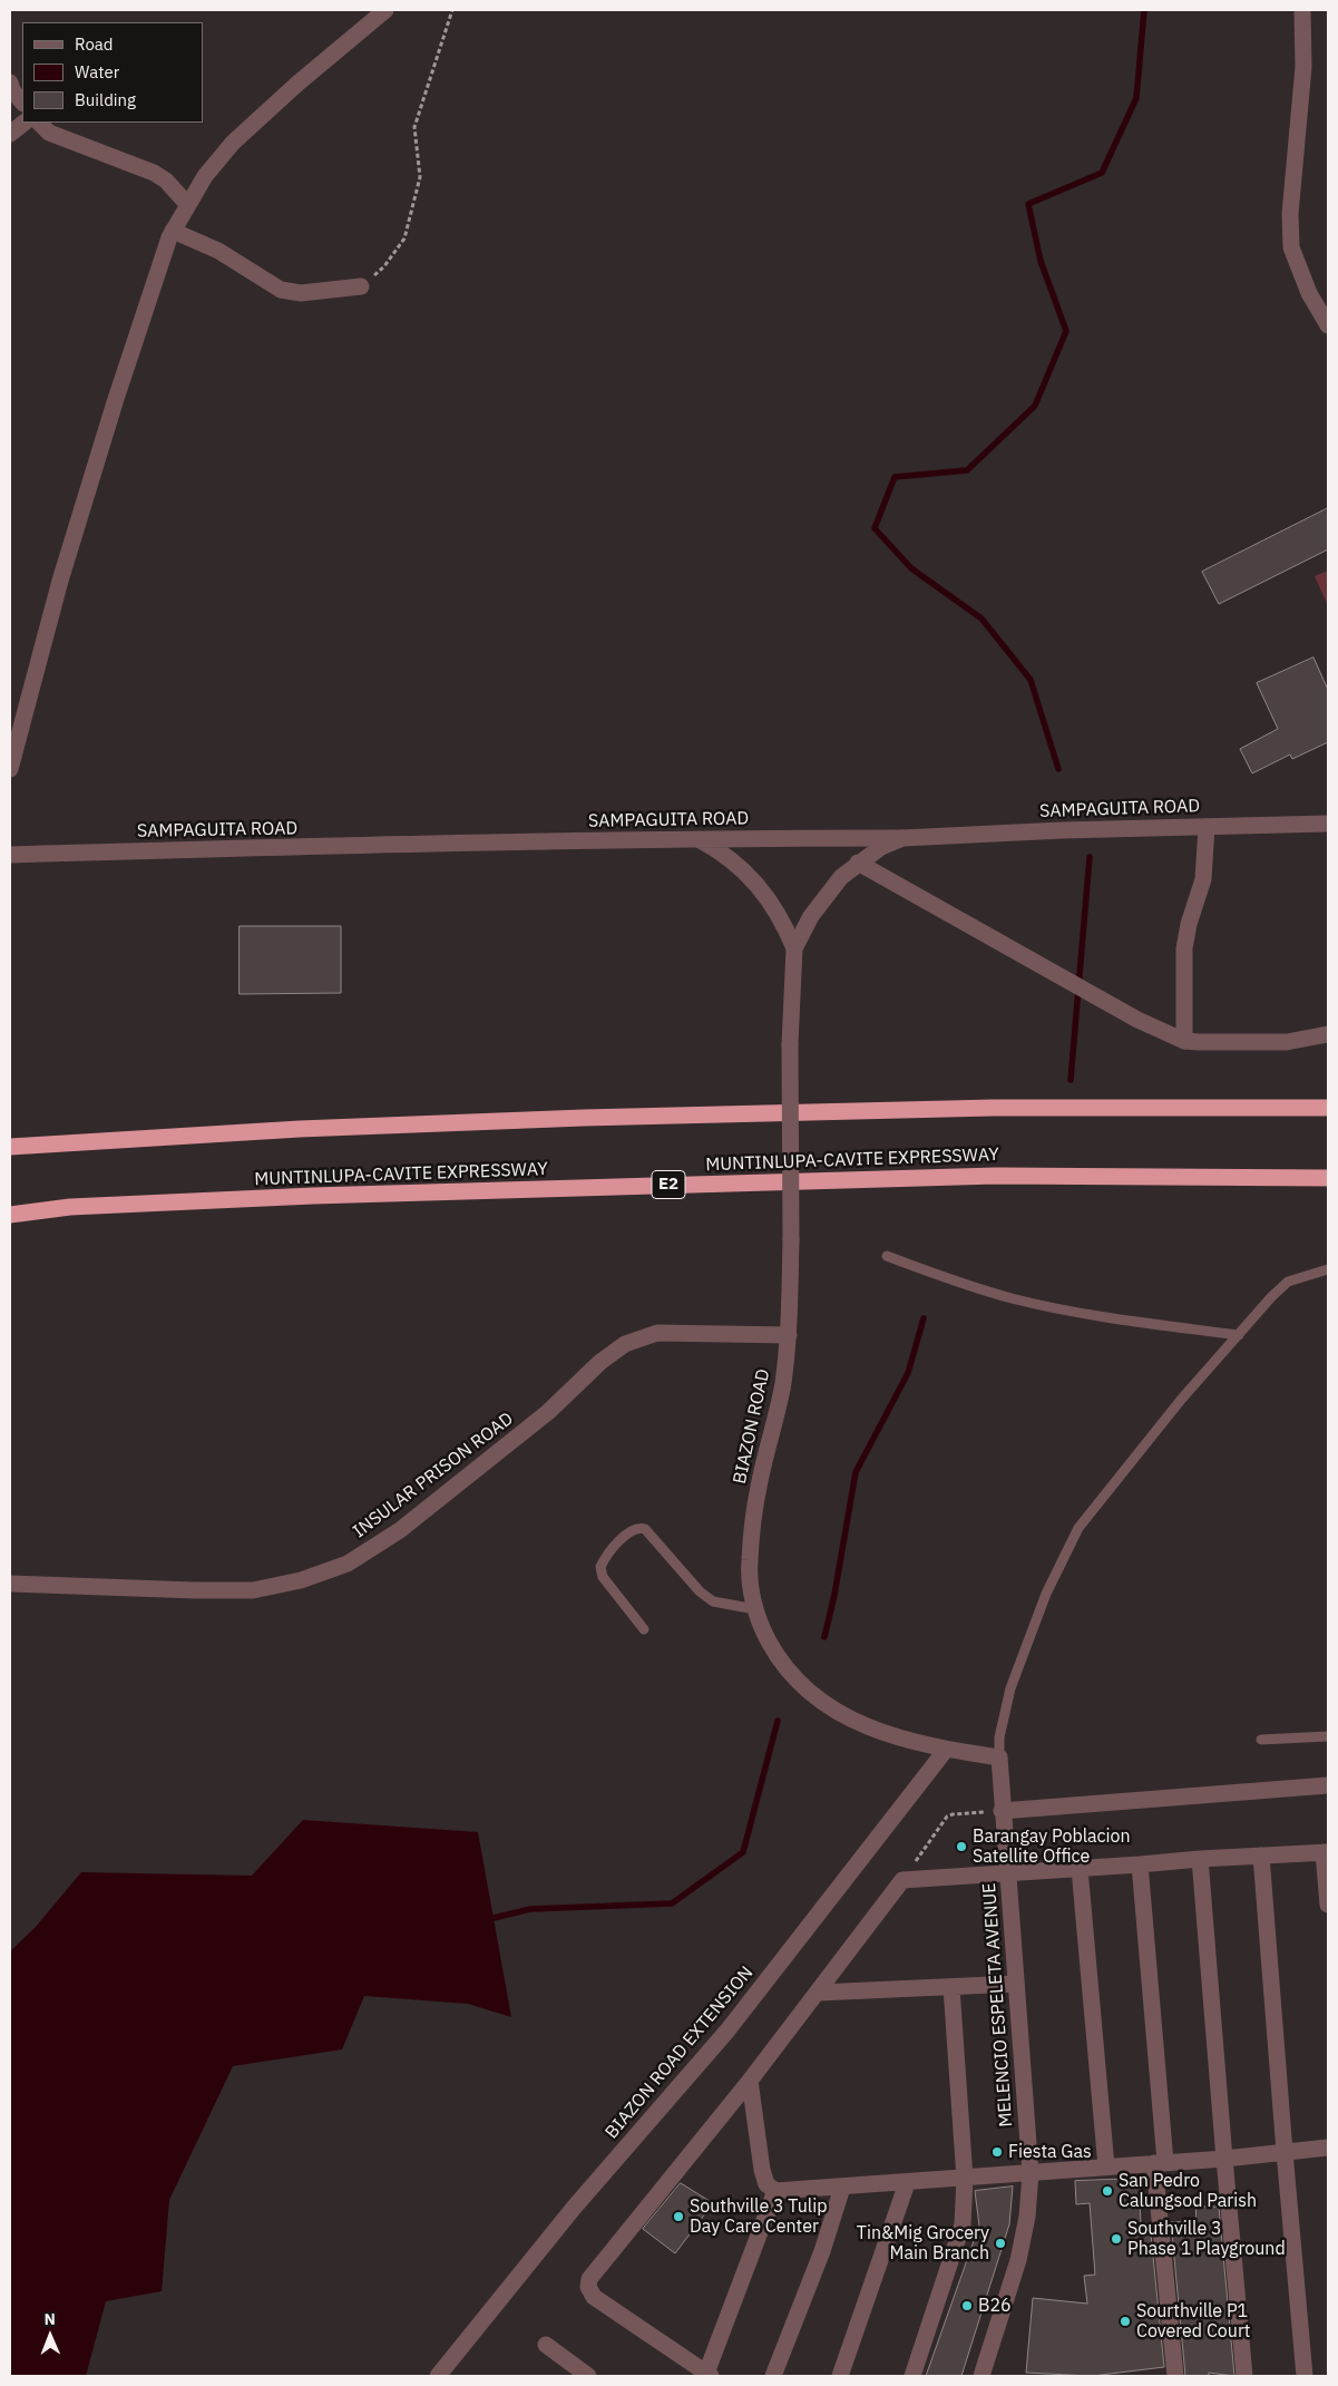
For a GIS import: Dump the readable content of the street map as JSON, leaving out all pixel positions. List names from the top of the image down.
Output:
{
  "streets": {
    "highway": ["MUNTINLUPA-CAVITE EXPRESSWAY", "E2"],
    "street": [
      "SAMPAGUITA ROAD",
      "BIAZON ROAD",
      "INSULAR PRISON ROAD",
      "MELENCIO ESPELETA AVENUE",
      "BIAZON ROAD EXTENSION"
    ]
  },
  "crossings": [
    ["SAMPAGUITA ROAD", "BIAZON ROAD"],
    ["BIAZON ROAD", "INSULAR PRISON ROAD"],
    ["BIAZON ROAD", "MELENCIO ESPELETA AVENUE"],
    ["BIAZON ROAD", "BIAZON ROAD EXTENSION"]
  ],
  "places": [
    "Barangay Poblacion Satellite Office",
    "Fiesta Gas",
    "San Pedro Calungsod Parish",
    "Southville 3 Tulip Day Care Center",
    "Southville 3 Phase 1 Playground",
    "Tin&Mig Grocery Main Branch",
    "B26",
    "Sourthville P1 Covered Court"
  ],
  "legend": ["Road", "Water", "Building"],
  "north": "top"
}
